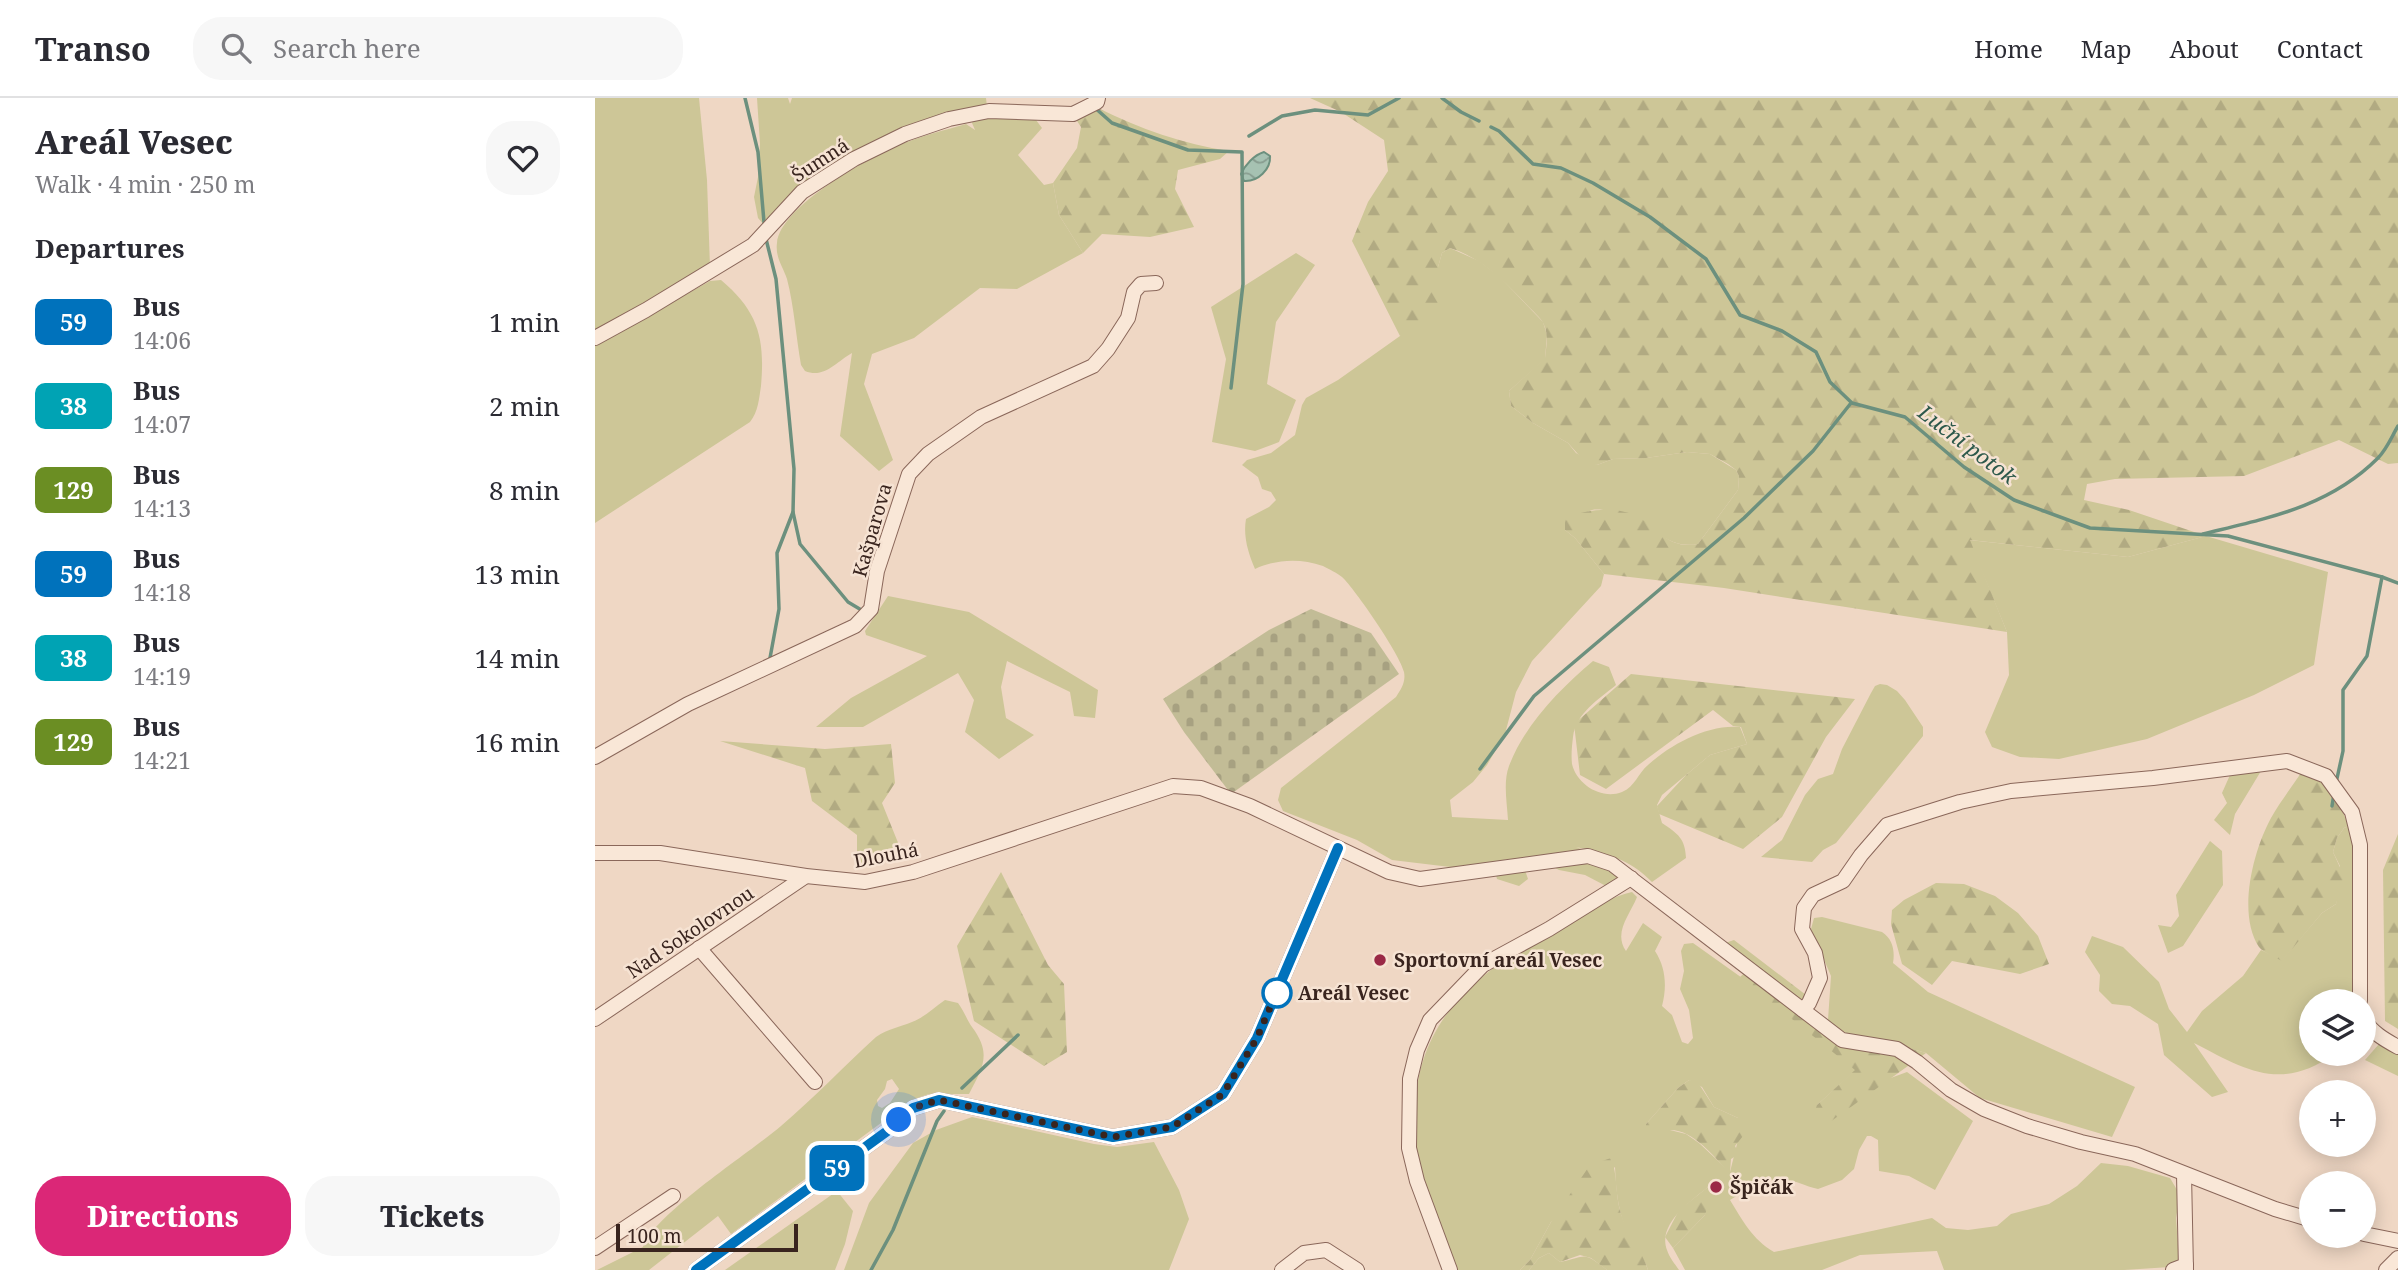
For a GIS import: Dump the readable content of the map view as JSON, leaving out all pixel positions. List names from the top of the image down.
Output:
{
  "streets": {
    "street": [
      "Šumná",
      "Kašparova",
      "Dlouhá",
      "Nad Sokolovnou"
    ]
  },
  "crossings": [
    ["Dlouhá", "Nad Sokolovnou"]
  ],
  "water": ["Luční potok"],
  "places": ["Sportovní areál Vesec", "Areál Vesec", "Špičák"],
  "lines": ["bus line 59"],
  "scale_bar": "100 m",
  "page": {
    "header": "Transo",
    "search": "Search here",
    "nav": [
      "Home",
      "Map",
      "About",
      "Contact"
    ],
    "heading": [
      ["Areál Vesec", "Walk · 4 min · 250 m"],
      "Departures"
    ],
    "on_map": "59",
    "list": [
      {
        "mark": "59",
        "name": "Bus",
        "note": "14:06",
        "value": "1 min"
      },
      {
        "mark": "38",
        "name": "Bus",
        "note": "14:07",
        "value": "2 min"
      },
      {
        "mark": "129",
        "name": "Bus",
        "note": "14:13",
        "value": "8 min"
      },
      {
        "mark": "59",
        "name": "Bus",
        "note": "14:18",
        "value": "13 min"
      },
      {
        "mark": "38",
        "name": "Bus",
        "note": "14:19",
        "value": "14 min"
      },
      {
        "mark": "129",
        "name": "Bus",
        "note": "14:21",
        "value": "16 min"
      }
    ],
    "map_buttons": ["+", "−"],
    "buttons": ["Directions", "Tickets"],
    "scale": "100 m"
  }
}
